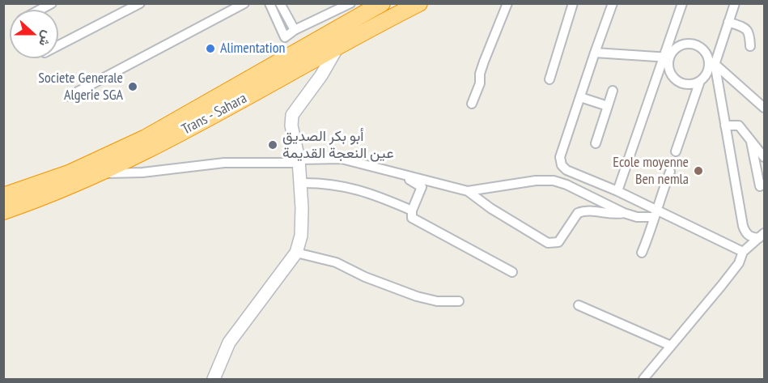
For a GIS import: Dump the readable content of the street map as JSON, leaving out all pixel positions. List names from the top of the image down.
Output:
{
  "streets": {
    "highway": ["Trans - Sahara"]
  },
  "places": [
    "Alimentation",
    "Societe Generale Algerie SGA",
    "أبو بكر الصديق عين النعجة القديمة",
    "Ecole moyenne Ben nemla"
  ],
  "north": "right"
}
